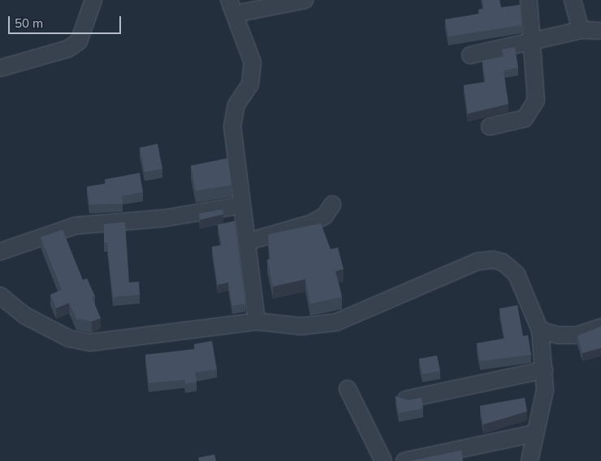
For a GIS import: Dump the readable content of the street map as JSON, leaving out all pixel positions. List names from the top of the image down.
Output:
{
  "scale_bar": "50 m"
}
